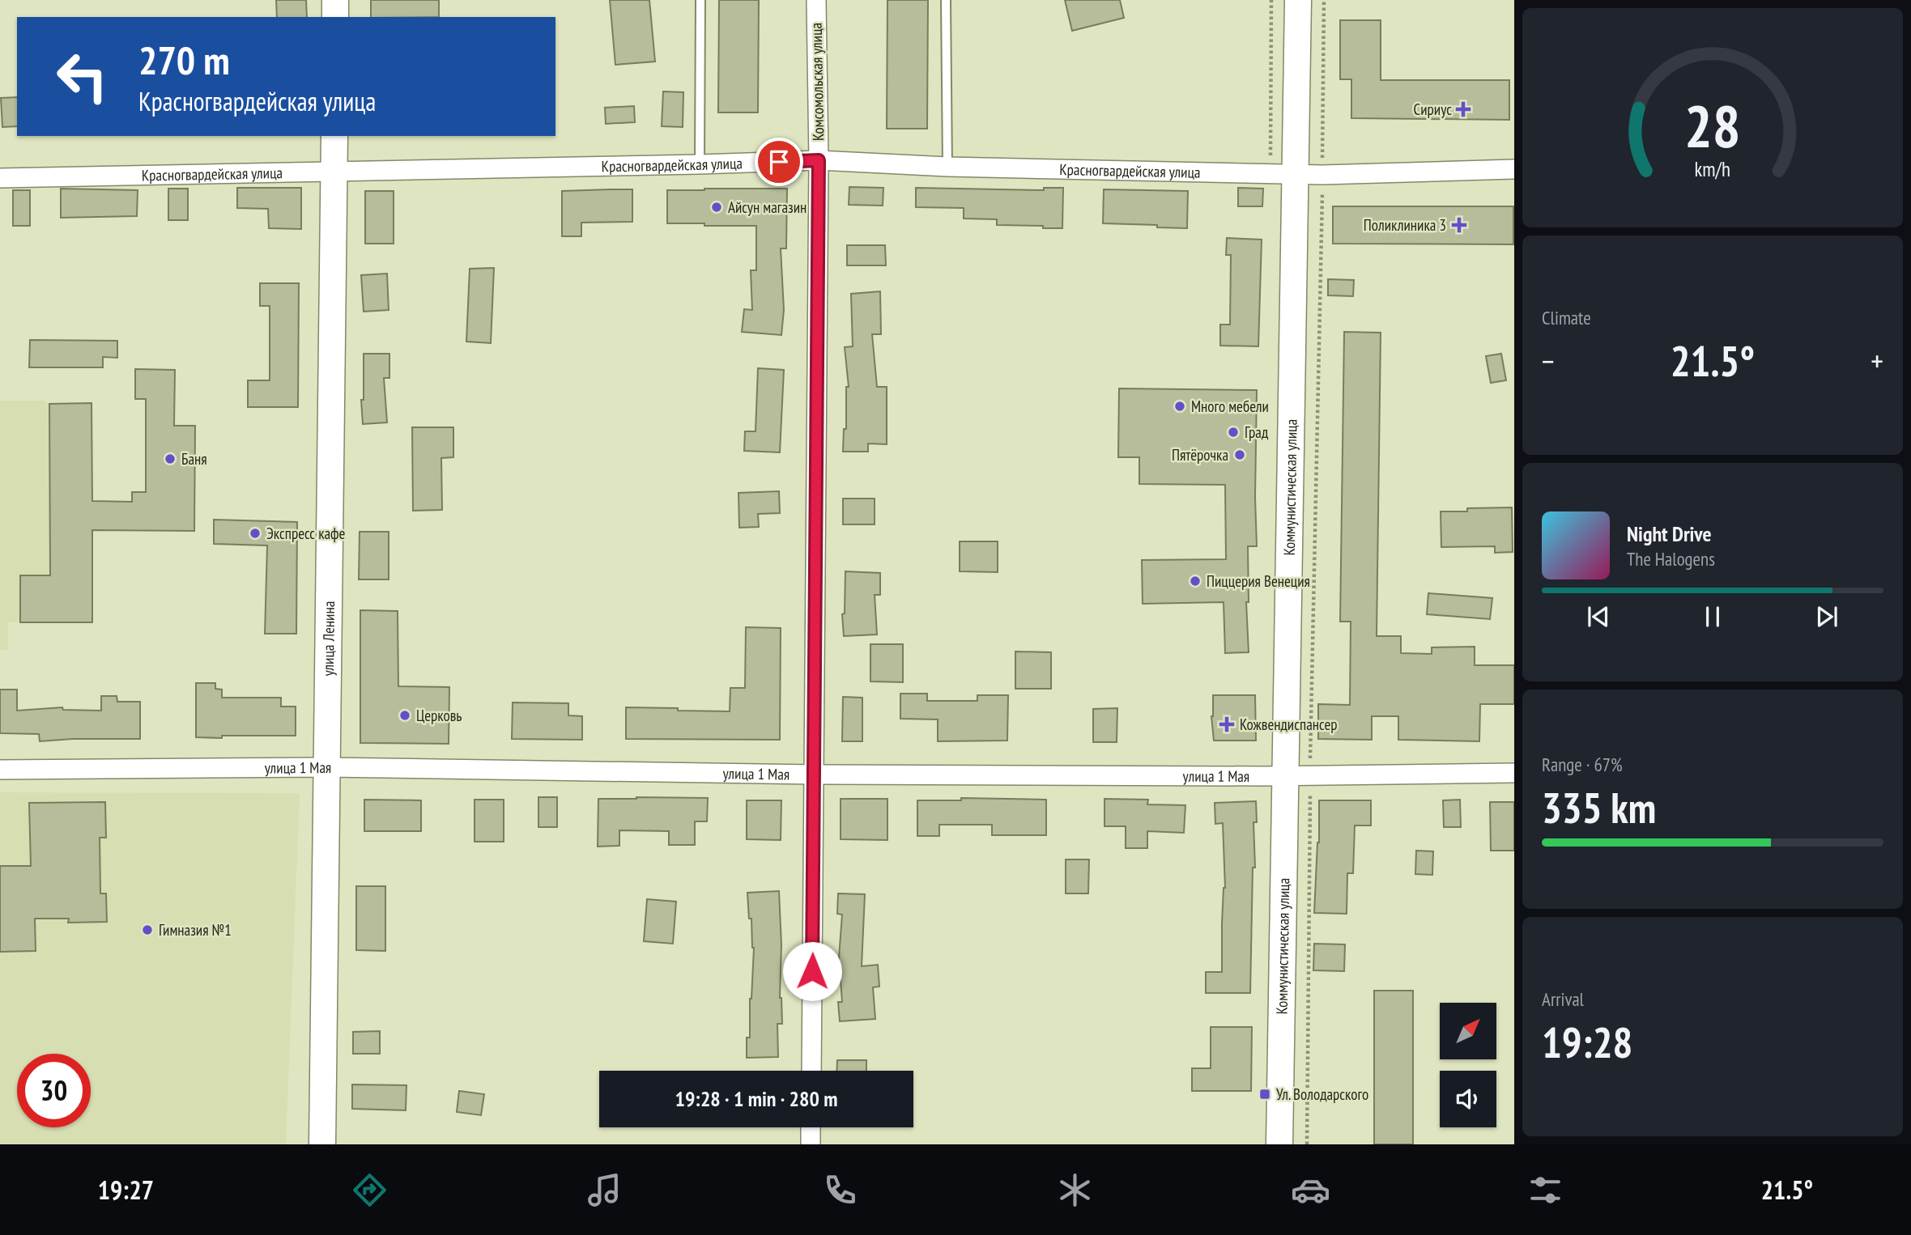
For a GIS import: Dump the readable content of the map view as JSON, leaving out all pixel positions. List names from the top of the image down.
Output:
{
  "streets": {
    "main road": ["Коммунистическая улица", "улица Ленина"],
    "street": ["Комсомольская улица", "Красногвардейская улица", "улица 1 Мая"]
  },
  "crossings": [
    ["Комсомольская улица", "Красногвардейская улица"],
    ["Комсомольская улица", "улица 1 Мая"],
    ["Красногвардейская улица", "Коммунистическая улица"],
    ["Красногвардейская улица", "улица Ленина"],
    ["Коммунистическая улица", "улица 1 Мая"],
    ["улица Ленина", "улица 1 Мая"]
  ],
  "places": {
    "health": ["Сириус", "Поликлиника 3", "Кожвендиспансер"],
    "other": [
      "Айсун магазин",
      "Много мебели",
      "Град",
      "Пятёрочка",
      "Баня",
      "Экспресс кафе",
      "Пиццерия Венеция",
      "Церковь",
      "Гимназия №1"
    ],
    "transit": ["Ул. Володарского"]
  },
  "north": "top right",
  "page": {
    "turn": ["270 m", "Красногвардейская улица"],
    "tile": [
      "Climate",
      ["Range · 67%", "335 km"],
      ["Arrival", "19:28"]
    ],
    "heat": ["−", "21.5°", "+"],
    "song": ["Night Drive", "The Halogens"],
    "limit": "30",
    "trip": "19:28 · 1 min · 280 m",
    "tabs": ["19:27", "21.5°"],
    "gauge": ["28", "km/h"]
  }
}
